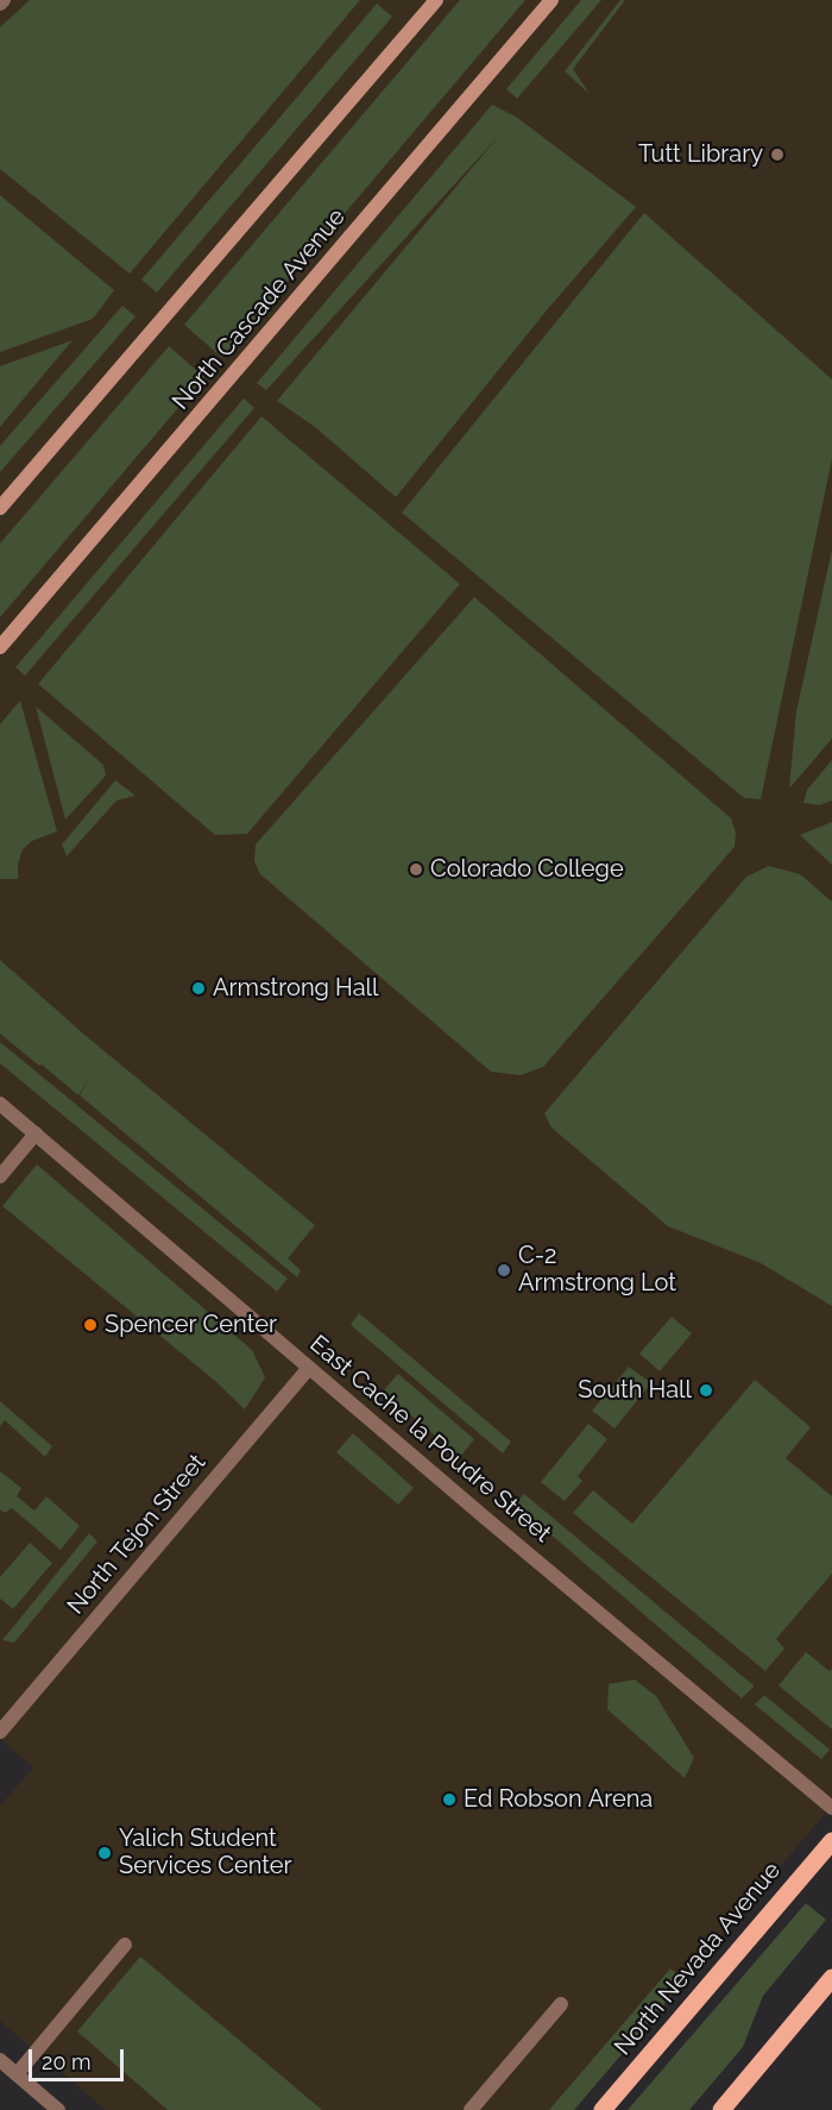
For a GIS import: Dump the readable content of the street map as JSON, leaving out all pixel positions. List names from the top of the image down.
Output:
{
  "streets": {
    "main road": ["North Cascade Avenue", "North Nevada Avenue"],
    "street": ["East Cache la Poudre Street", "North Tejon Street"]
  },
  "crossings": [
    ["East Cache la Poudre Street", "North Tejon Street"]
  ],
  "places": [
    "Tutt Library",
    "Colorado College",
    "Armstrong Hall",
    "C-2 Armstrong Lot",
    "Spencer Center",
    "South Hall",
    "Ed Robson Arena",
    "Yalich Student Services Center"
  ],
  "scale_bar": "20 m"
}
